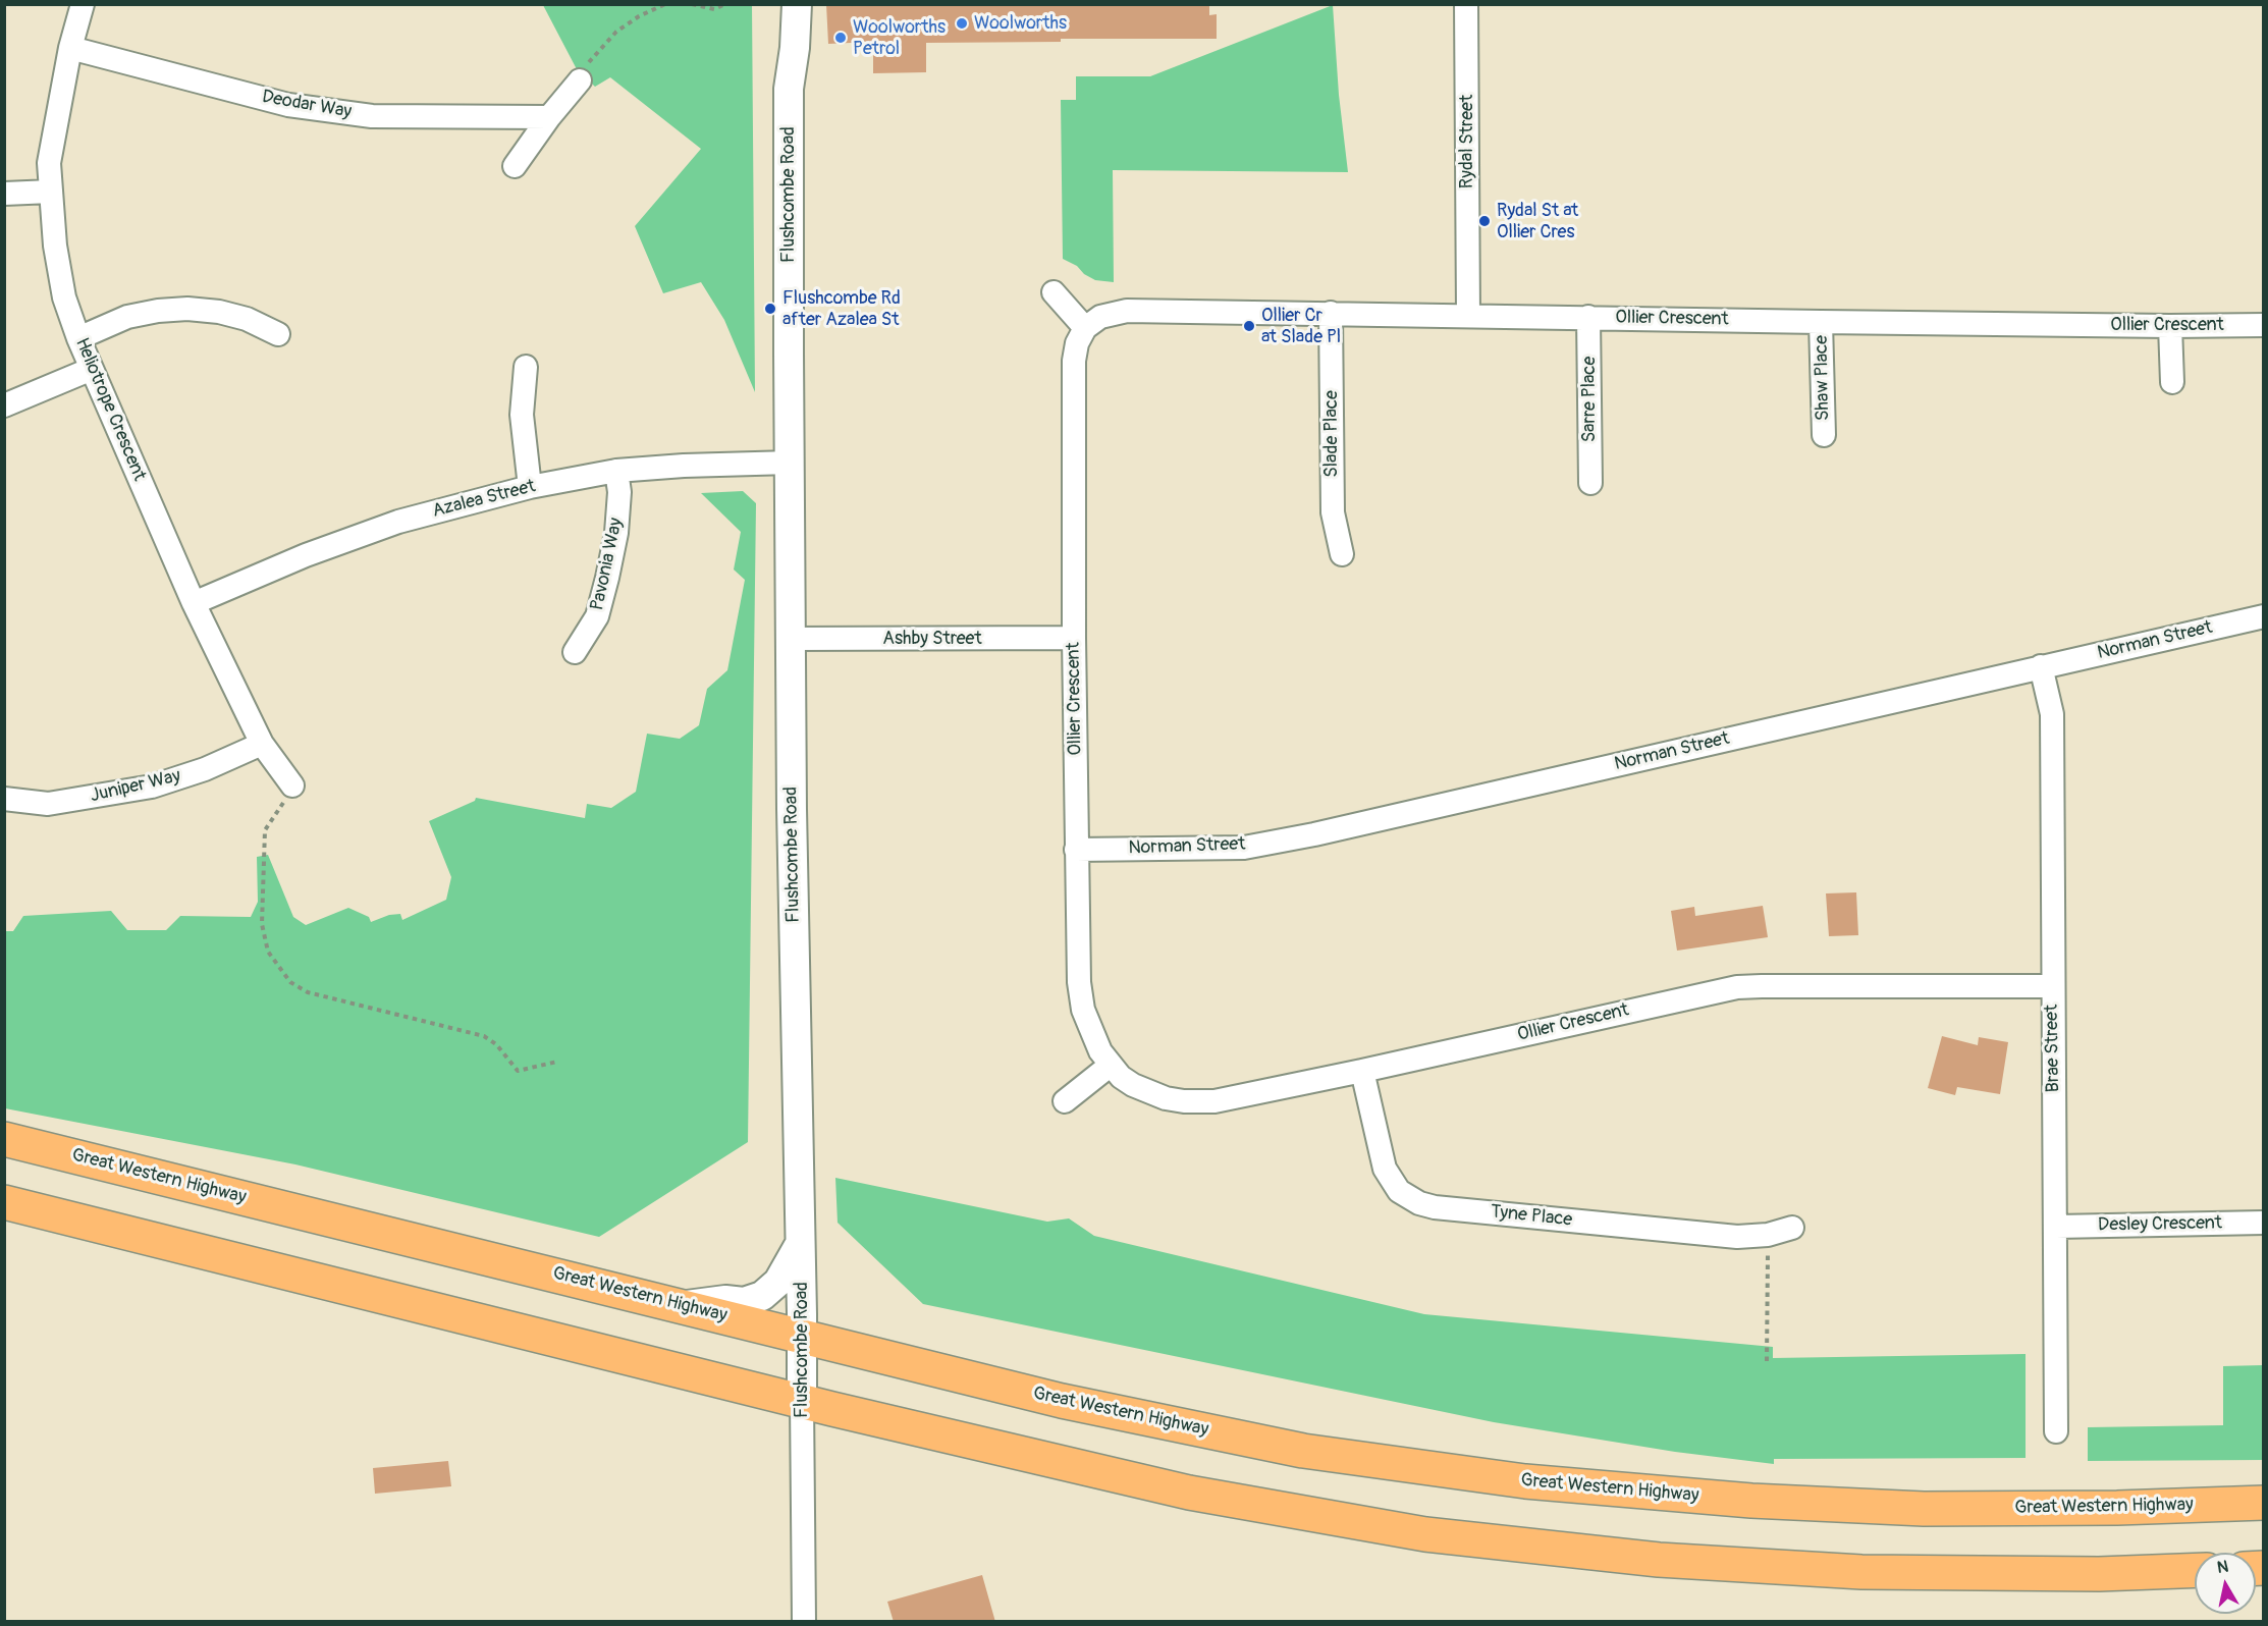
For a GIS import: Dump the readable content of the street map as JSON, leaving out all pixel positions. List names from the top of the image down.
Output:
{
  "streets": {
    "highway": ["Great Western Highway"],
    "street": [
      "Deodar Way",
      "Rydal Street",
      "Flushcombe Road",
      "Ollier Crescent",
      "Shaw Place",
      "Sarre Place",
      "Heliotrope Crescent",
      "Slade Place",
      "Azalea Street",
      "Pavonia Way",
      "Ashby Street",
      "Norman Street",
      "Juniper Way",
      "Brae Street",
      "Tyne Place",
      "Desley Crescent"
    ]
  },
  "crossings": [
    ["Deodar Way", "Heliotrope Crescent"],
    ["Rydal Street", "Ollier Crescent"],
    ["Flushcombe Road", "Azalea Street"],
    ["Flushcombe Road", "Ashby Street"],
    ["Flushcombe Road", "Great Western Highway"],
    ["Ollier Crescent", "Shaw Place"],
    ["Ollier Crescent", "Sarre Place"],
    ["Ollier Crescent", "Slade Place"],
    ["Ollier Crescent", "Ashby Street"],
    ["Ollier Crescent", "Norman Street"],
    ["Ollier Crescent", "Brae Street"],
    ["Ollier Crescent", "Tyne Place"],
    ["Heliotrope Crescent", "Azalea Street"],
    ["Heliotrope Crescent", "Juniper Way"],
    ["Azalea Street", "Pavonia Way"],
    ["Norman Street", "Brae Street"],
    ["Brae Street", "Desley Crescent"]
  ],
  "places": [
    "Woolworths",
    "Woolworths Petrol",
    "Rydal St at Ollier Cres",
    "Flushcombe Rd after Azalea St",
    "Ollier Cr at Slade Pl"
  ],
  "north": "top"
}
